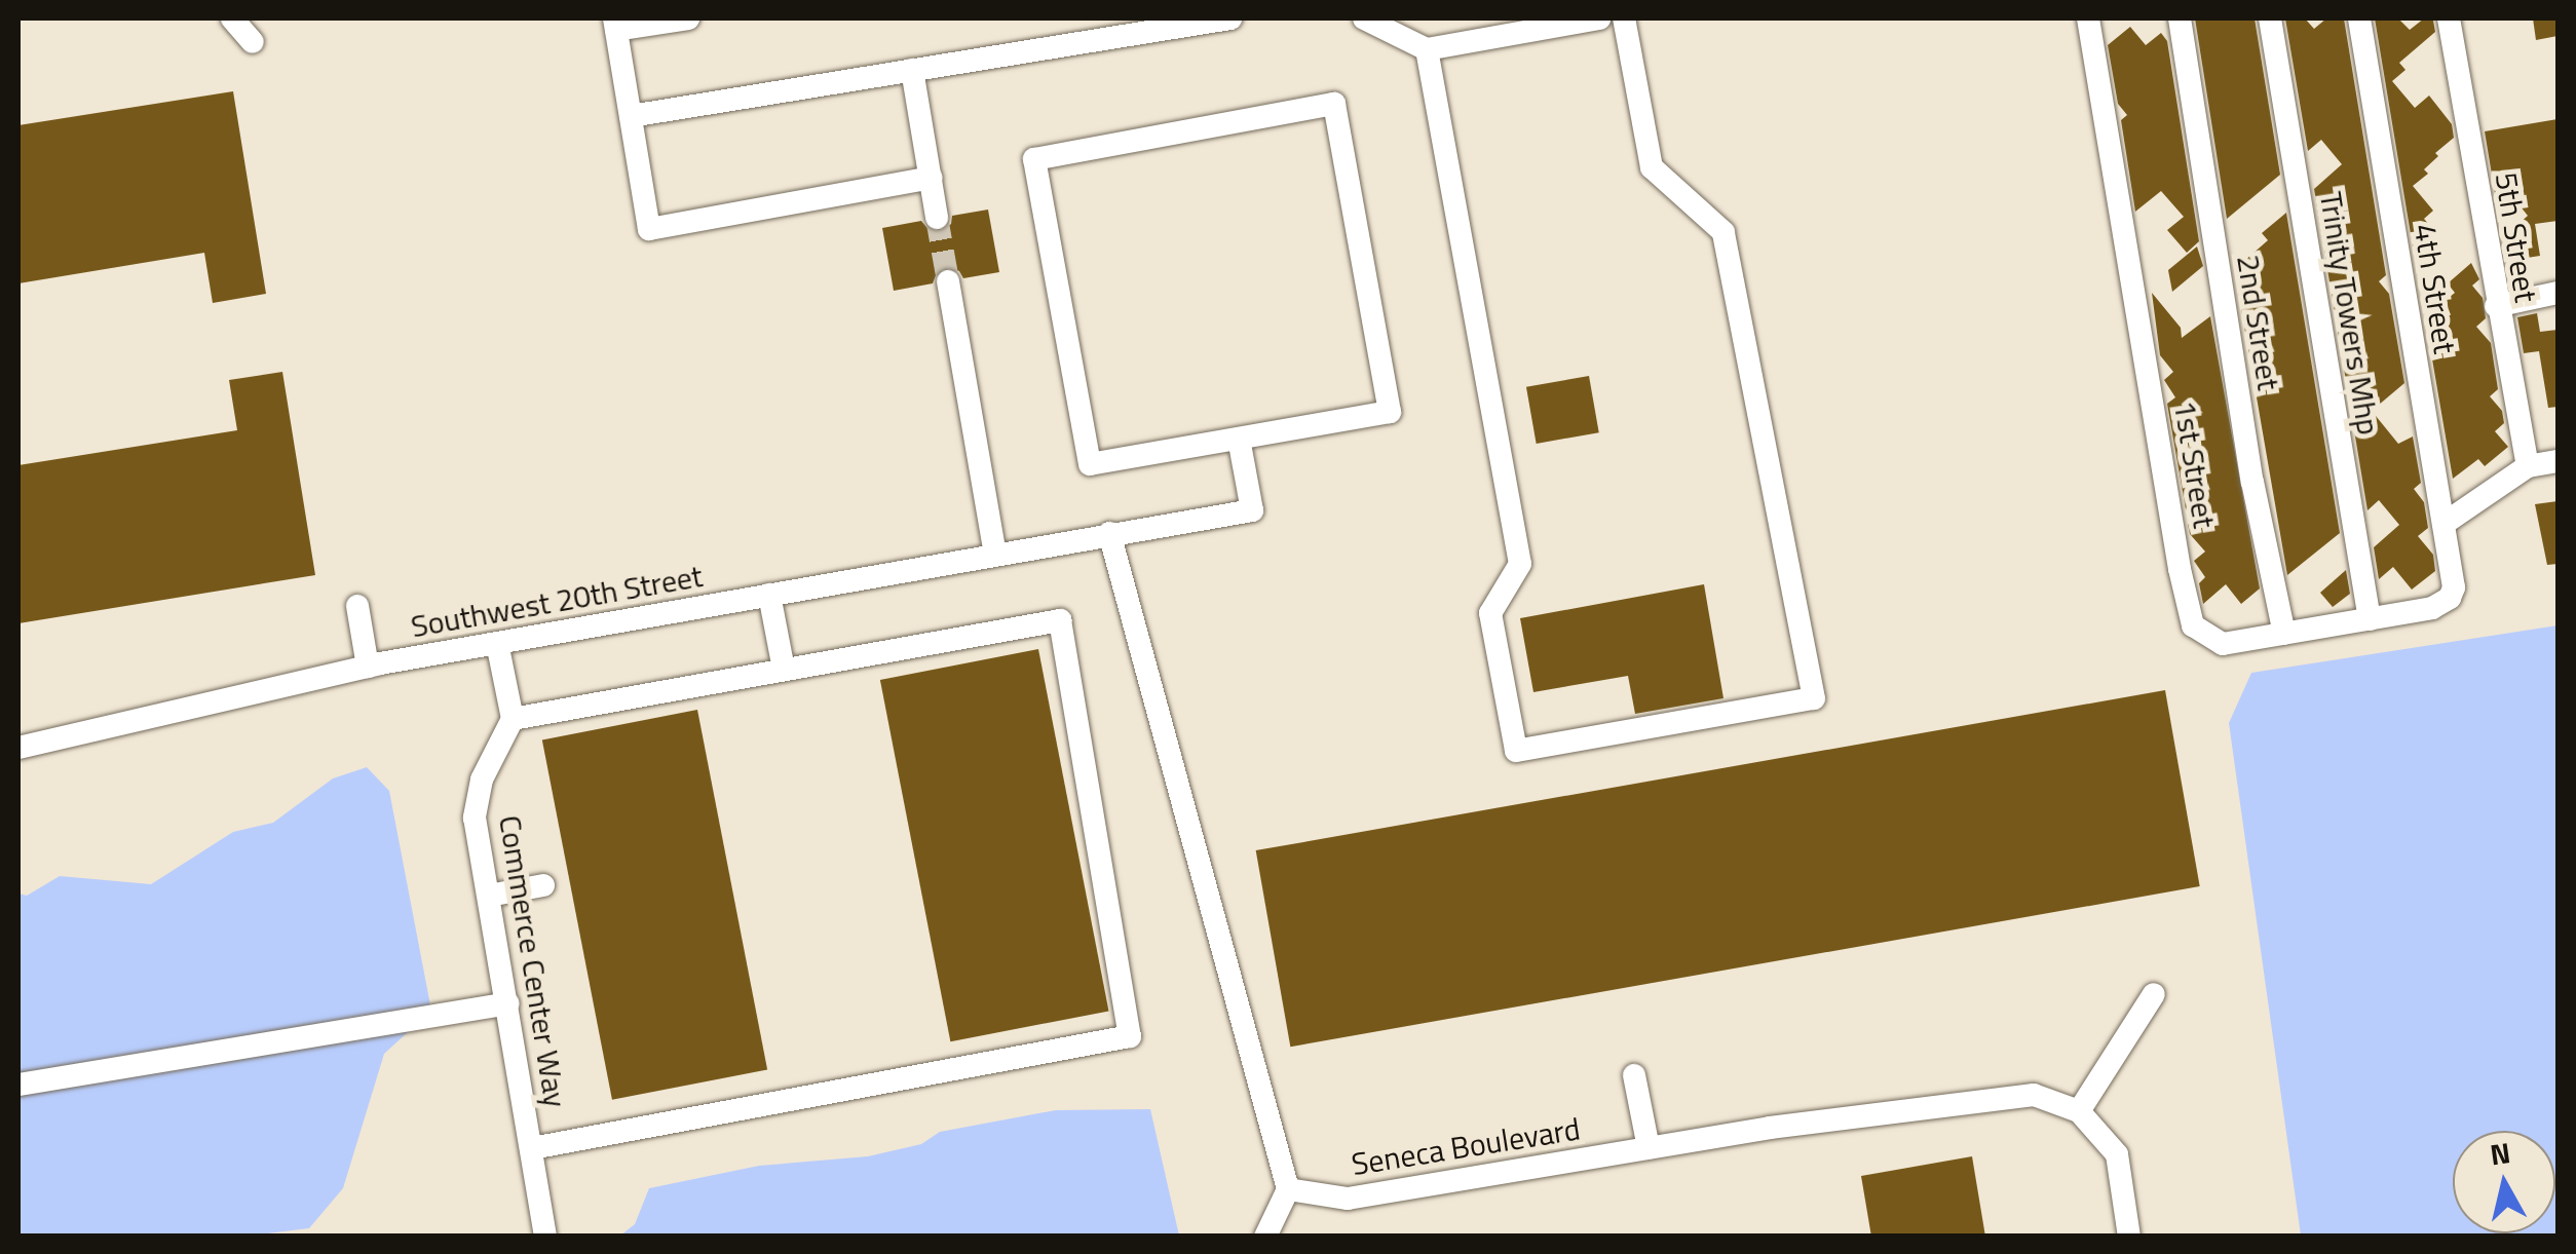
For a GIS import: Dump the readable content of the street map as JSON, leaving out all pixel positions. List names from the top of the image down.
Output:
{
  "streets": {
    "street": [
      "5th Street",
      "4th Street",
      "Trinity Towers Mhp",
      "2nd Street",
      "1st Street",
      "Southwest 20th Street",
      "Commerce Center Way",
      "Seneca Boulevard"
    ]
  },
  "crossings": [
    ["4th Street", "1st Street"],
    ["Trinity Towers Mhp", "1st Street"],
    ["2nd Street", "1st Street"]
  ],
  "north": "top"
}
